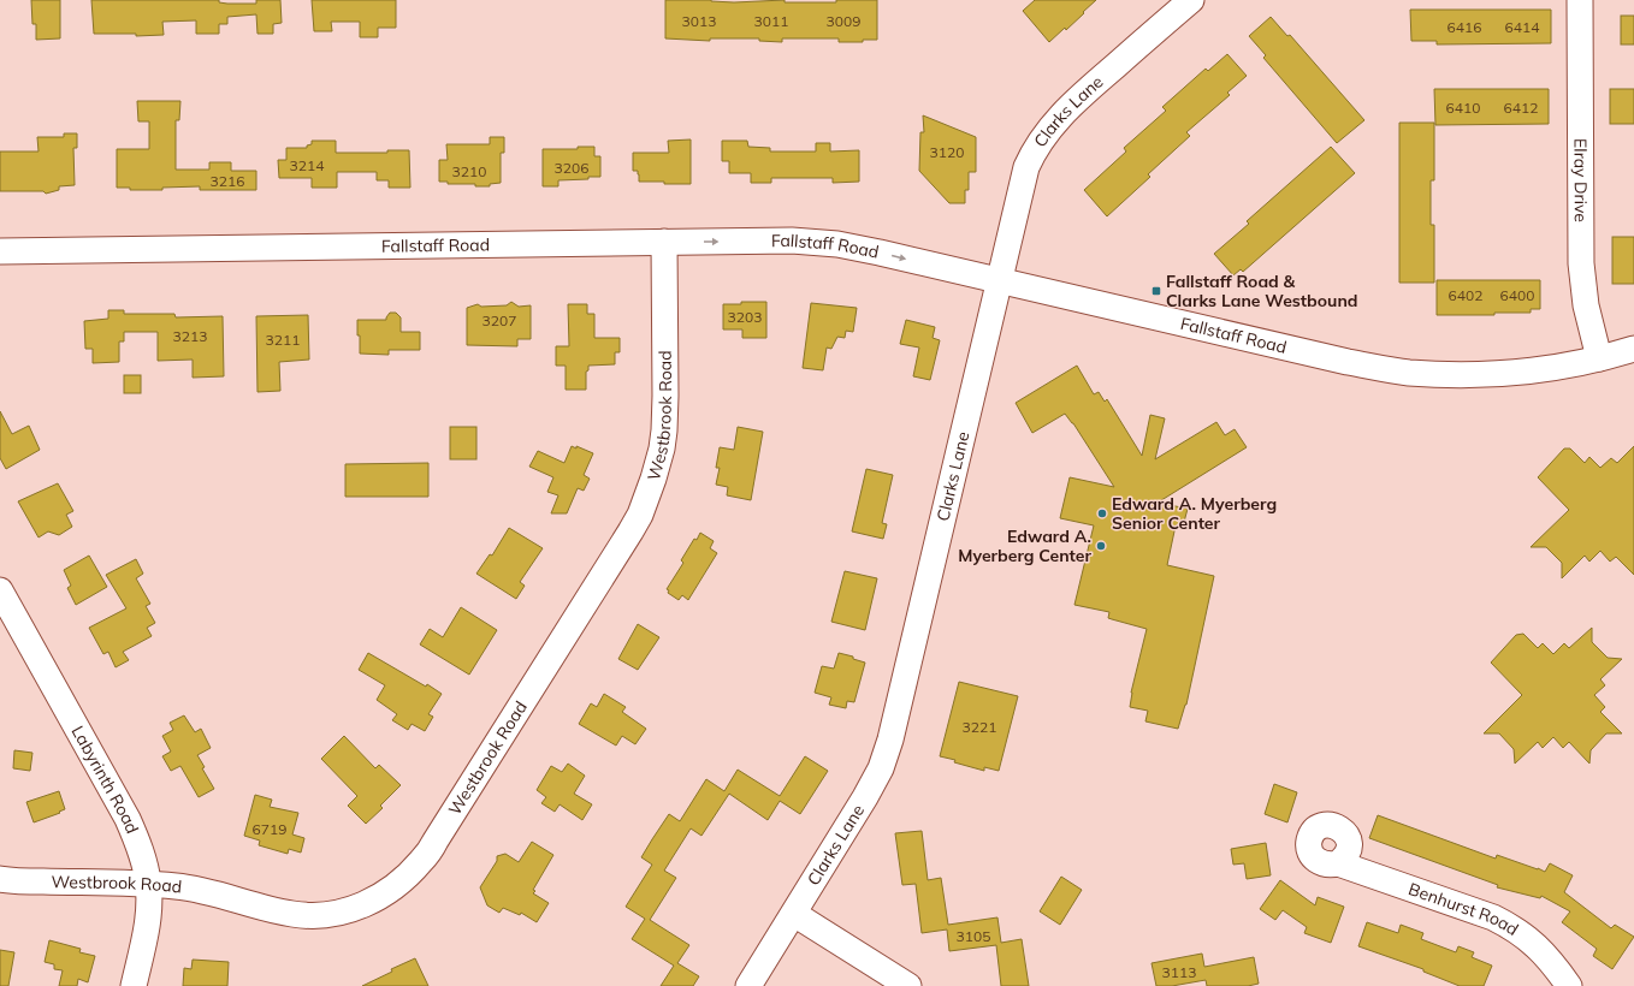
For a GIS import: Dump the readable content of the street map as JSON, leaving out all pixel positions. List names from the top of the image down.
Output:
{
  "streets": {
    "street": [
      "Clarks Lane",
      "Elray Drive",
      "Fallstaff Road",
      "Westbrook Road",
      "Labyrinth Road",
      "Benhurst Road"
    ]
  },
  "crossings": [
    ["Clarks Lane", "Fallstaff Road"],
    ["Elray Drive", "Fallstaff Road"],
    ["Fallstaff Road", "Westbrook Road"],
    ["Westbrook Road", "Labyrinth Road"]
  ],
  "places": {
    "transit": ["Fallstaff Road & Clarks Lane Westbound"],
    "other": ["Edward A. Myerberg Senior Center", "Edward A. Myerberg Center"]
  },
  "house_numbers": [
    "3013",
    "3011",
    "3009",
    "6416",
    "6414",
    "6410",
    "6412",
    "3120",
    "3214",
    "3206",
    "3210",
    "3216",
    "6402",
    "6400",
    "3203",
    "3207",
    "3213",
    "3211",
    "3221",
    "6719",
    "3105",
    "3113"
  ]
}
